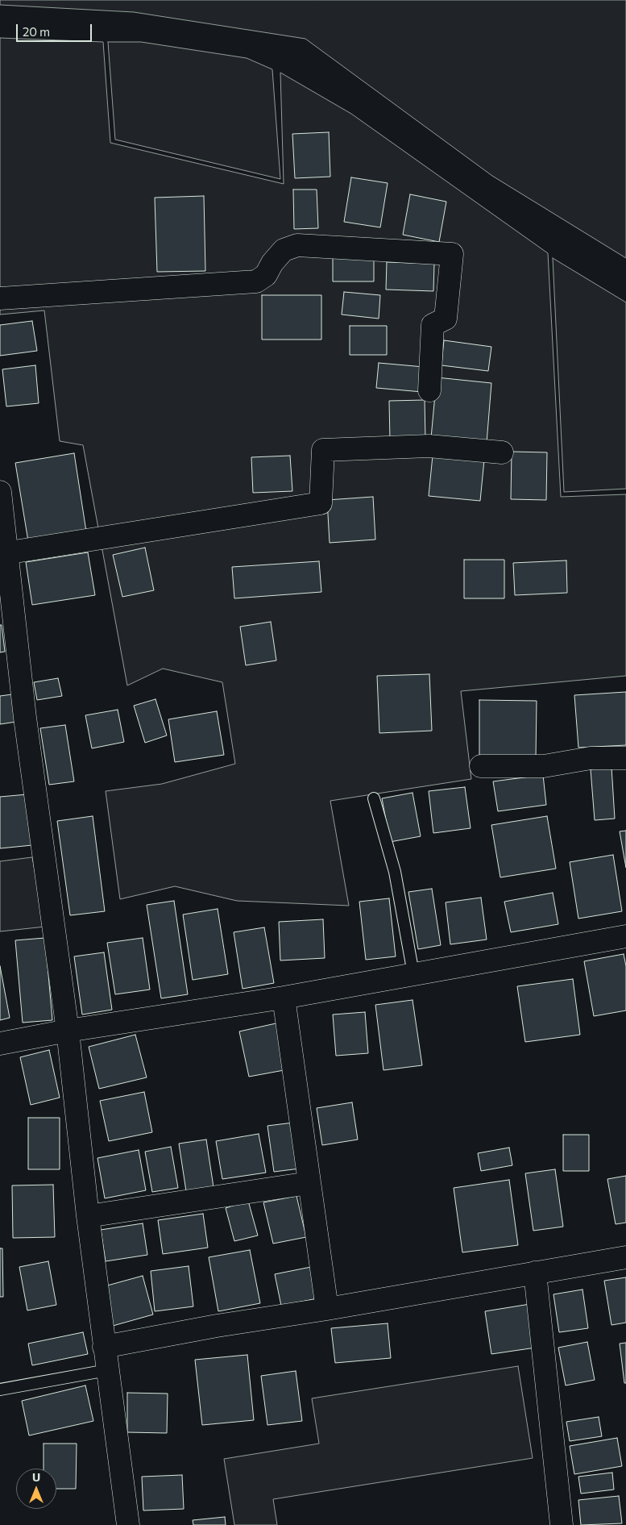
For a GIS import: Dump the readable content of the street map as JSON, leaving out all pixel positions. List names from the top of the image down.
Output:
{
  "scale_bar": "20 m",
  "north": "top"
}
